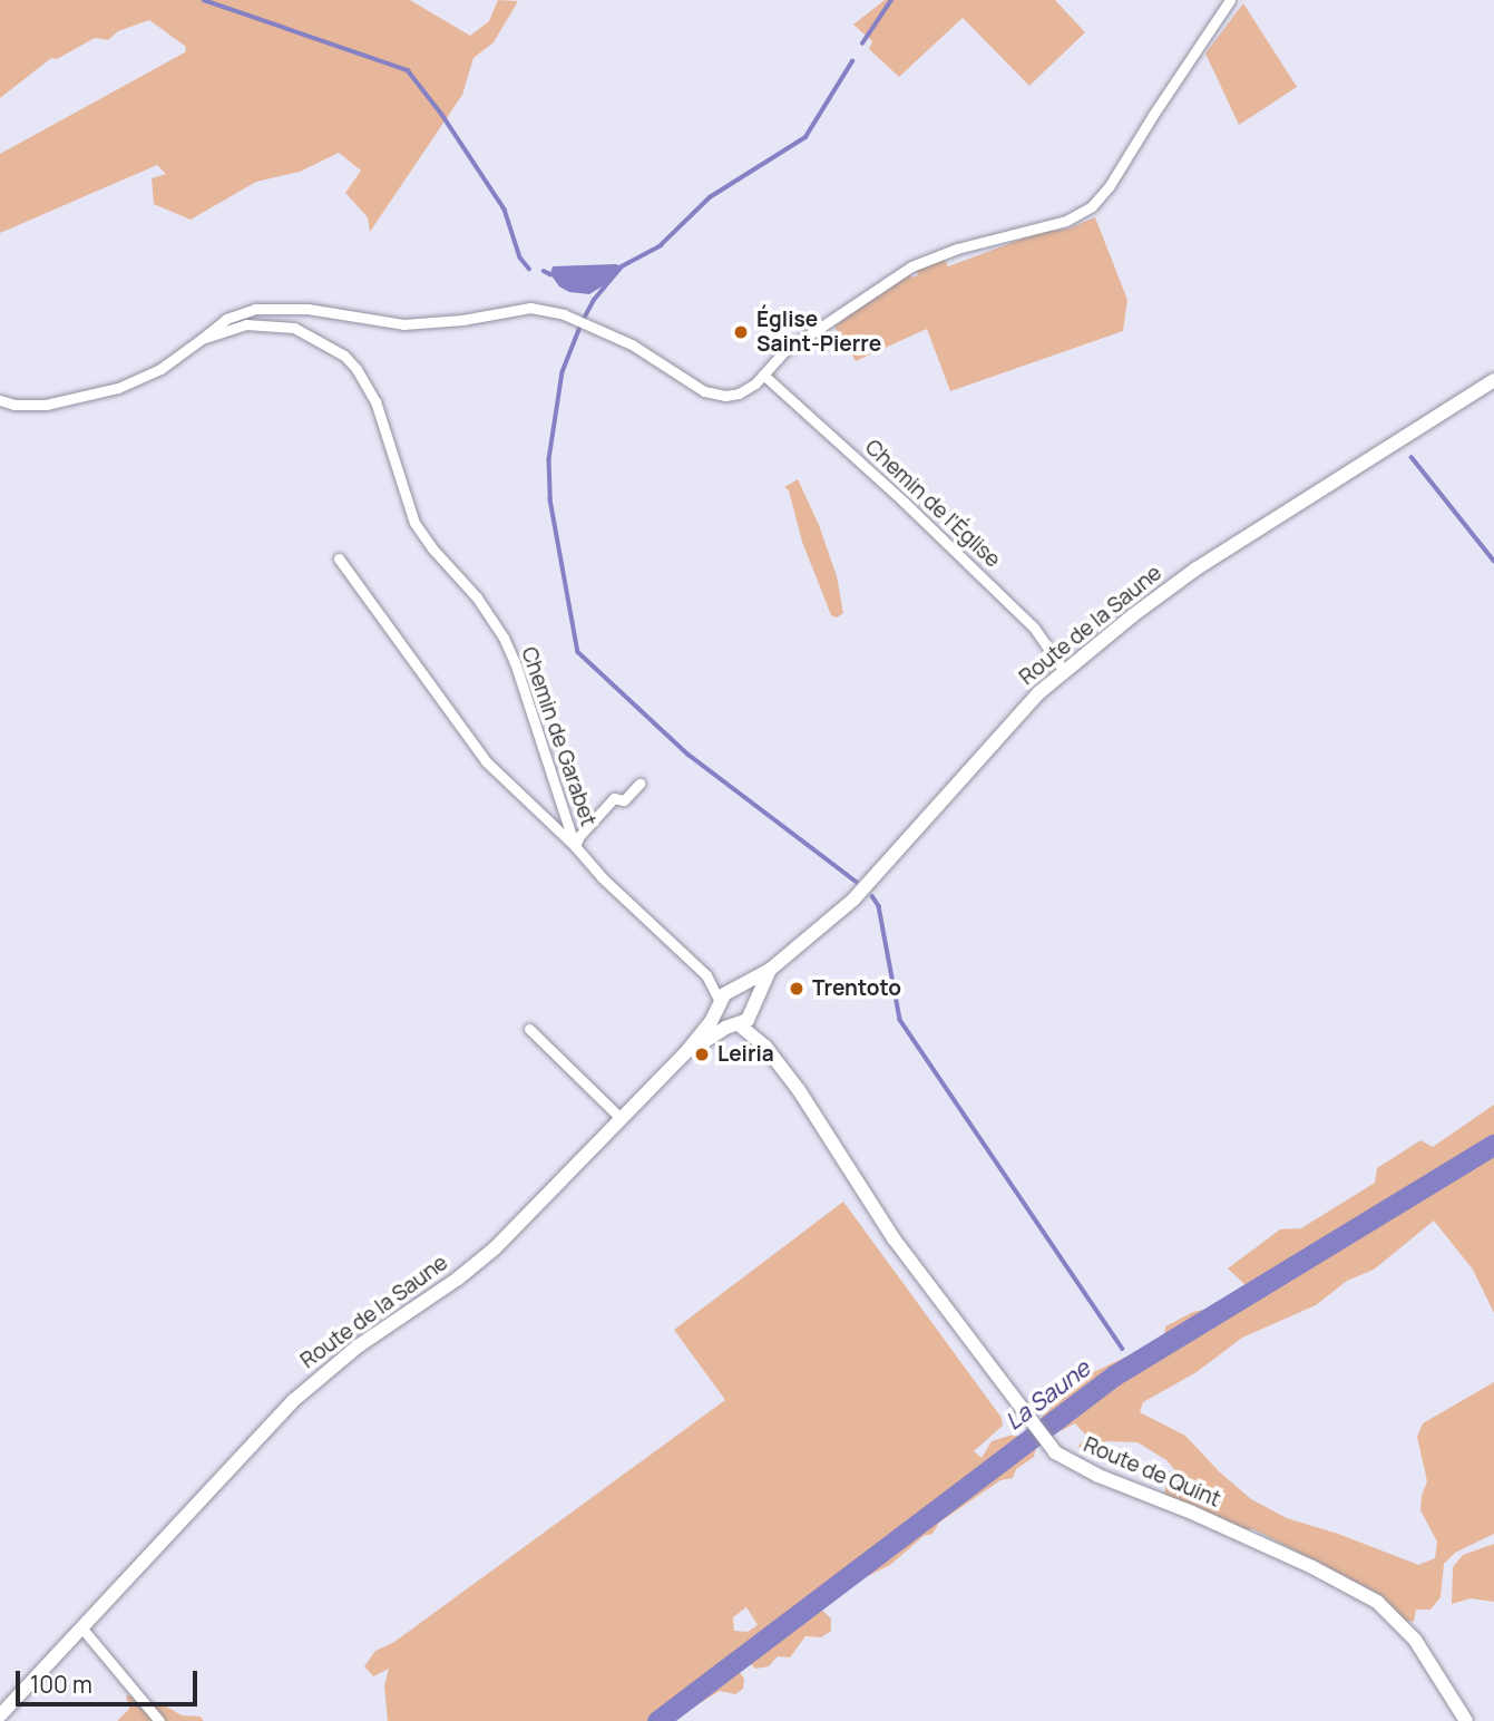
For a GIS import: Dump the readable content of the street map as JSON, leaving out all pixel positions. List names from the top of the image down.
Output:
{
  "streets": {
    "street": [
      "Chemin de l'Église",
      "Route de la Saune",
      "Chemin de Garabet",
      "Route de Quint"
    ]
  },
  "crossings": [
    ["Chemin de l'Église", "Route de la Saune"],
    ["Route de la Saune", "Chemin de Garabet"],
    ["Route de la Saune", "Route de Quint"],
    ["Chemin de Garabet", "Route de Quint"]
  ],
  "water": ["La Saune"],
  "places": ["Église Saint-Pierre", "Trentoto", "Leiria"],
  "scale_bar": "100 m"
}
